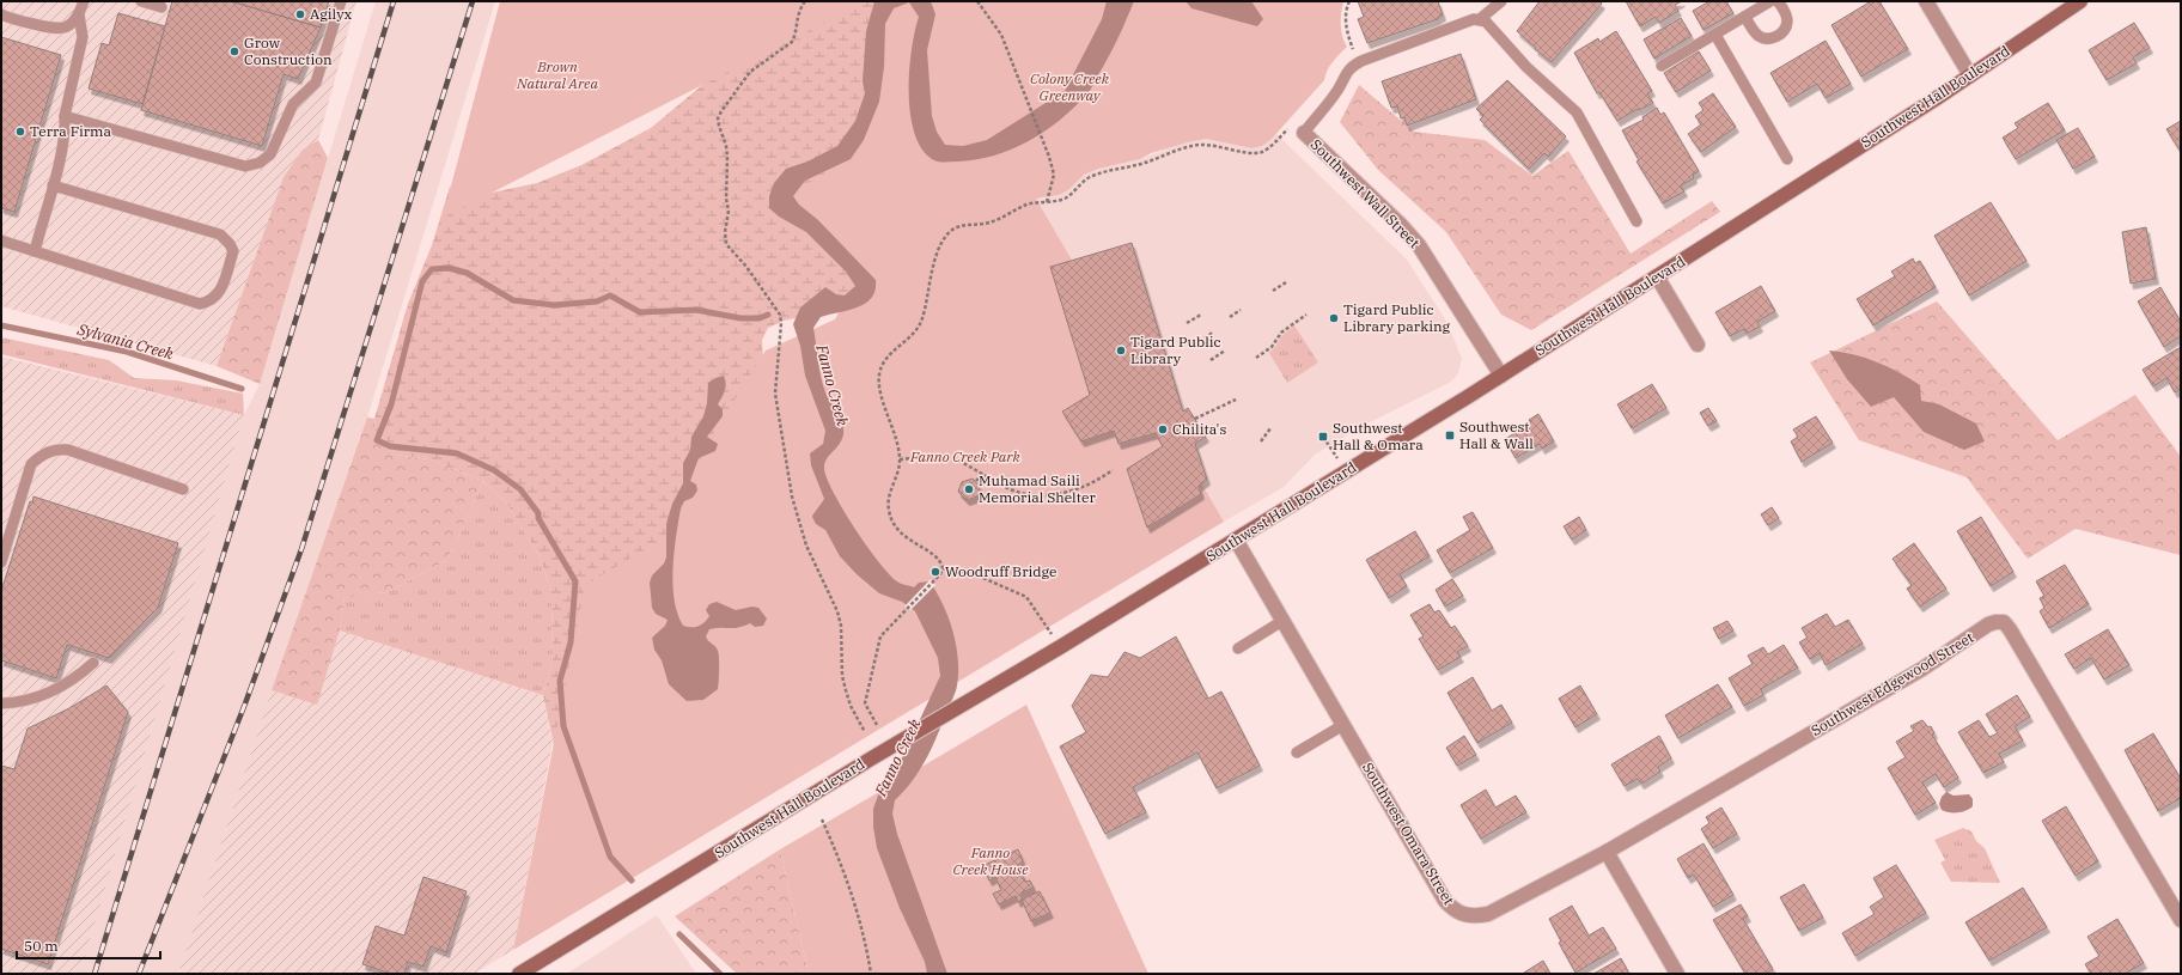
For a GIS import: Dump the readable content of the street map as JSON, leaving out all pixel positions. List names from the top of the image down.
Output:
{
  "streets": {
    "main road": ["Southwest Hall Boulevard"],
    "street": ["Southwest Wall Street", "Southwest Edgewood Street", "Southwest Omara Street"]
  },
  "crossings": [
    ["Southwest Hall Boulevard", "Southwest Wall Street"],
    ["Southwest Hall Boulevard", "Southwest Omara Street"],
    ["Southwest Edgewood Street", "Southwest Omara Street"]
  ],
  "water": ["Sylvania Creek", "Fanno Creek"],
  "parks": [
    "Brown Natural Area",
    "Colony Creek Greenway",
    "Fanno Creek Park",
    "Fanno Creek House"
  ],
  "places": {
    "other": [
      "Agilyx",
      "Grow Construction",
      "Terra Firma",
      "Tigard Public Library parking",
      "Tigard Public Library",
      "Chilita's",
      "Muhamad Saili Memorial Shelter",
      "Woodruff Bridge"
    ],
    "transit": ["Southwest Hall & Wall", "Southwest Hall & Omara"]
  },
  "scale_bar": "50 m"
}
